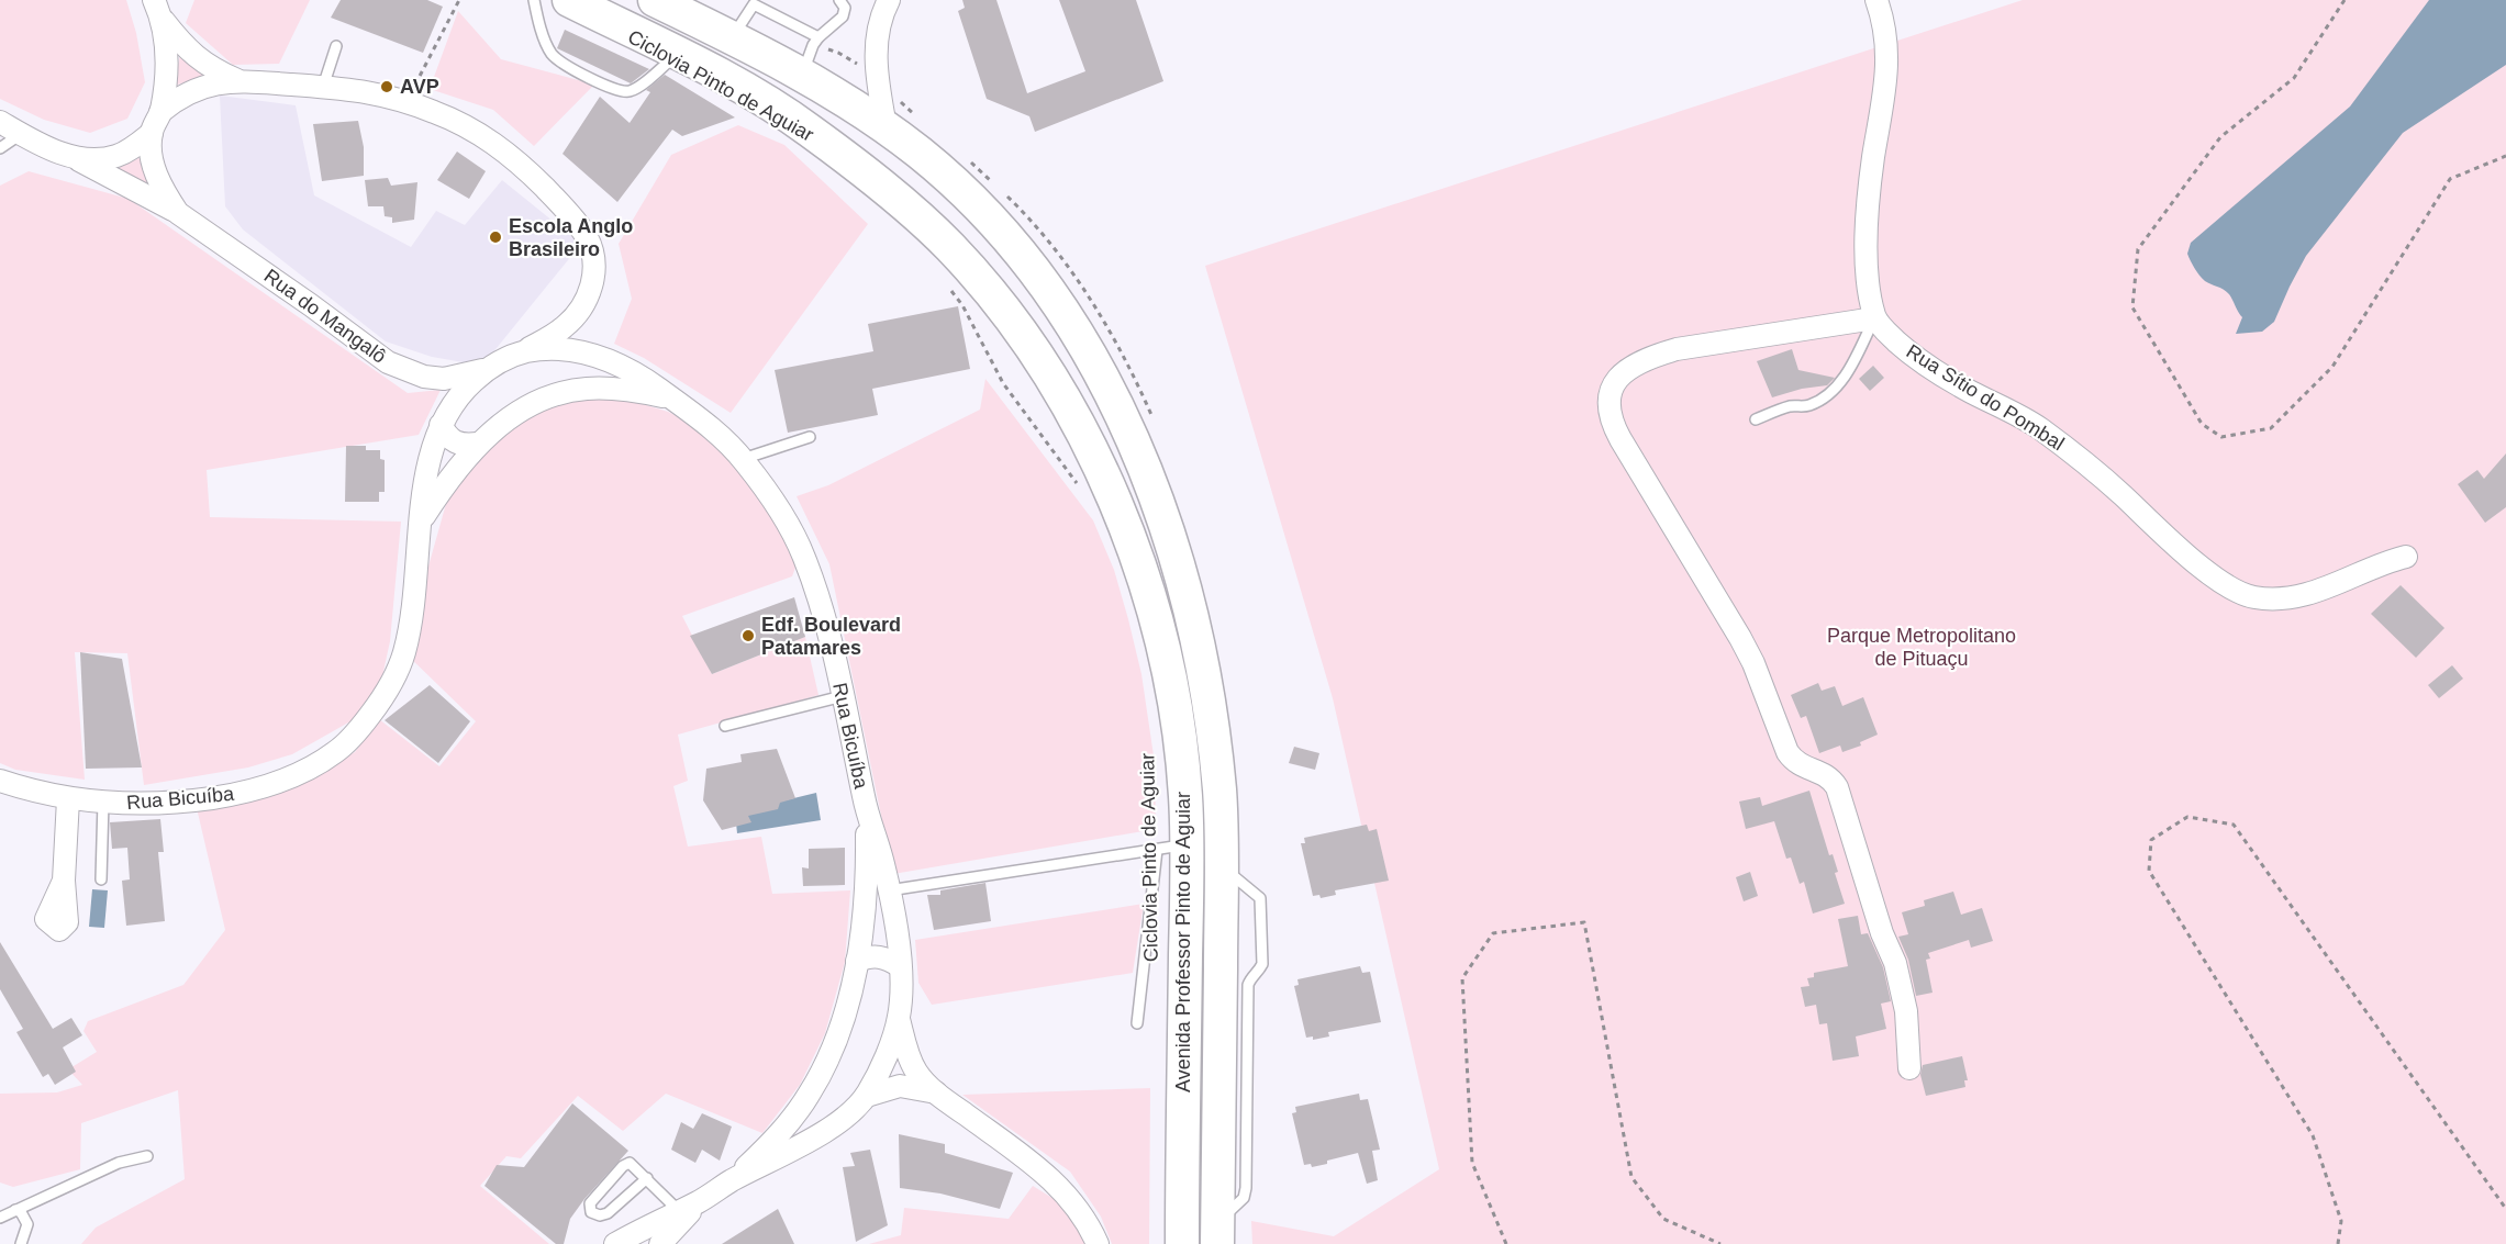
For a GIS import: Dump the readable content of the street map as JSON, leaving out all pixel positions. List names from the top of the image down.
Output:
{
  "streets": {
    "main road": ["Avenida Professor Pinto de Aguiar"],
    "street": ["Rua do Mangalô", "Rua Sítio do Pombal", "Rua Bicuíba"]
  },
  "crossings": [
    ["Rua do Mangalô", "Rua Bicuíba"]
  ],
  "parks": ["Parque Metropolitano de Pituaçu"],
  "places": ["AVP", "Escola Anglo Brasileiro", "Edf. Boulevard Patamares"]
}
